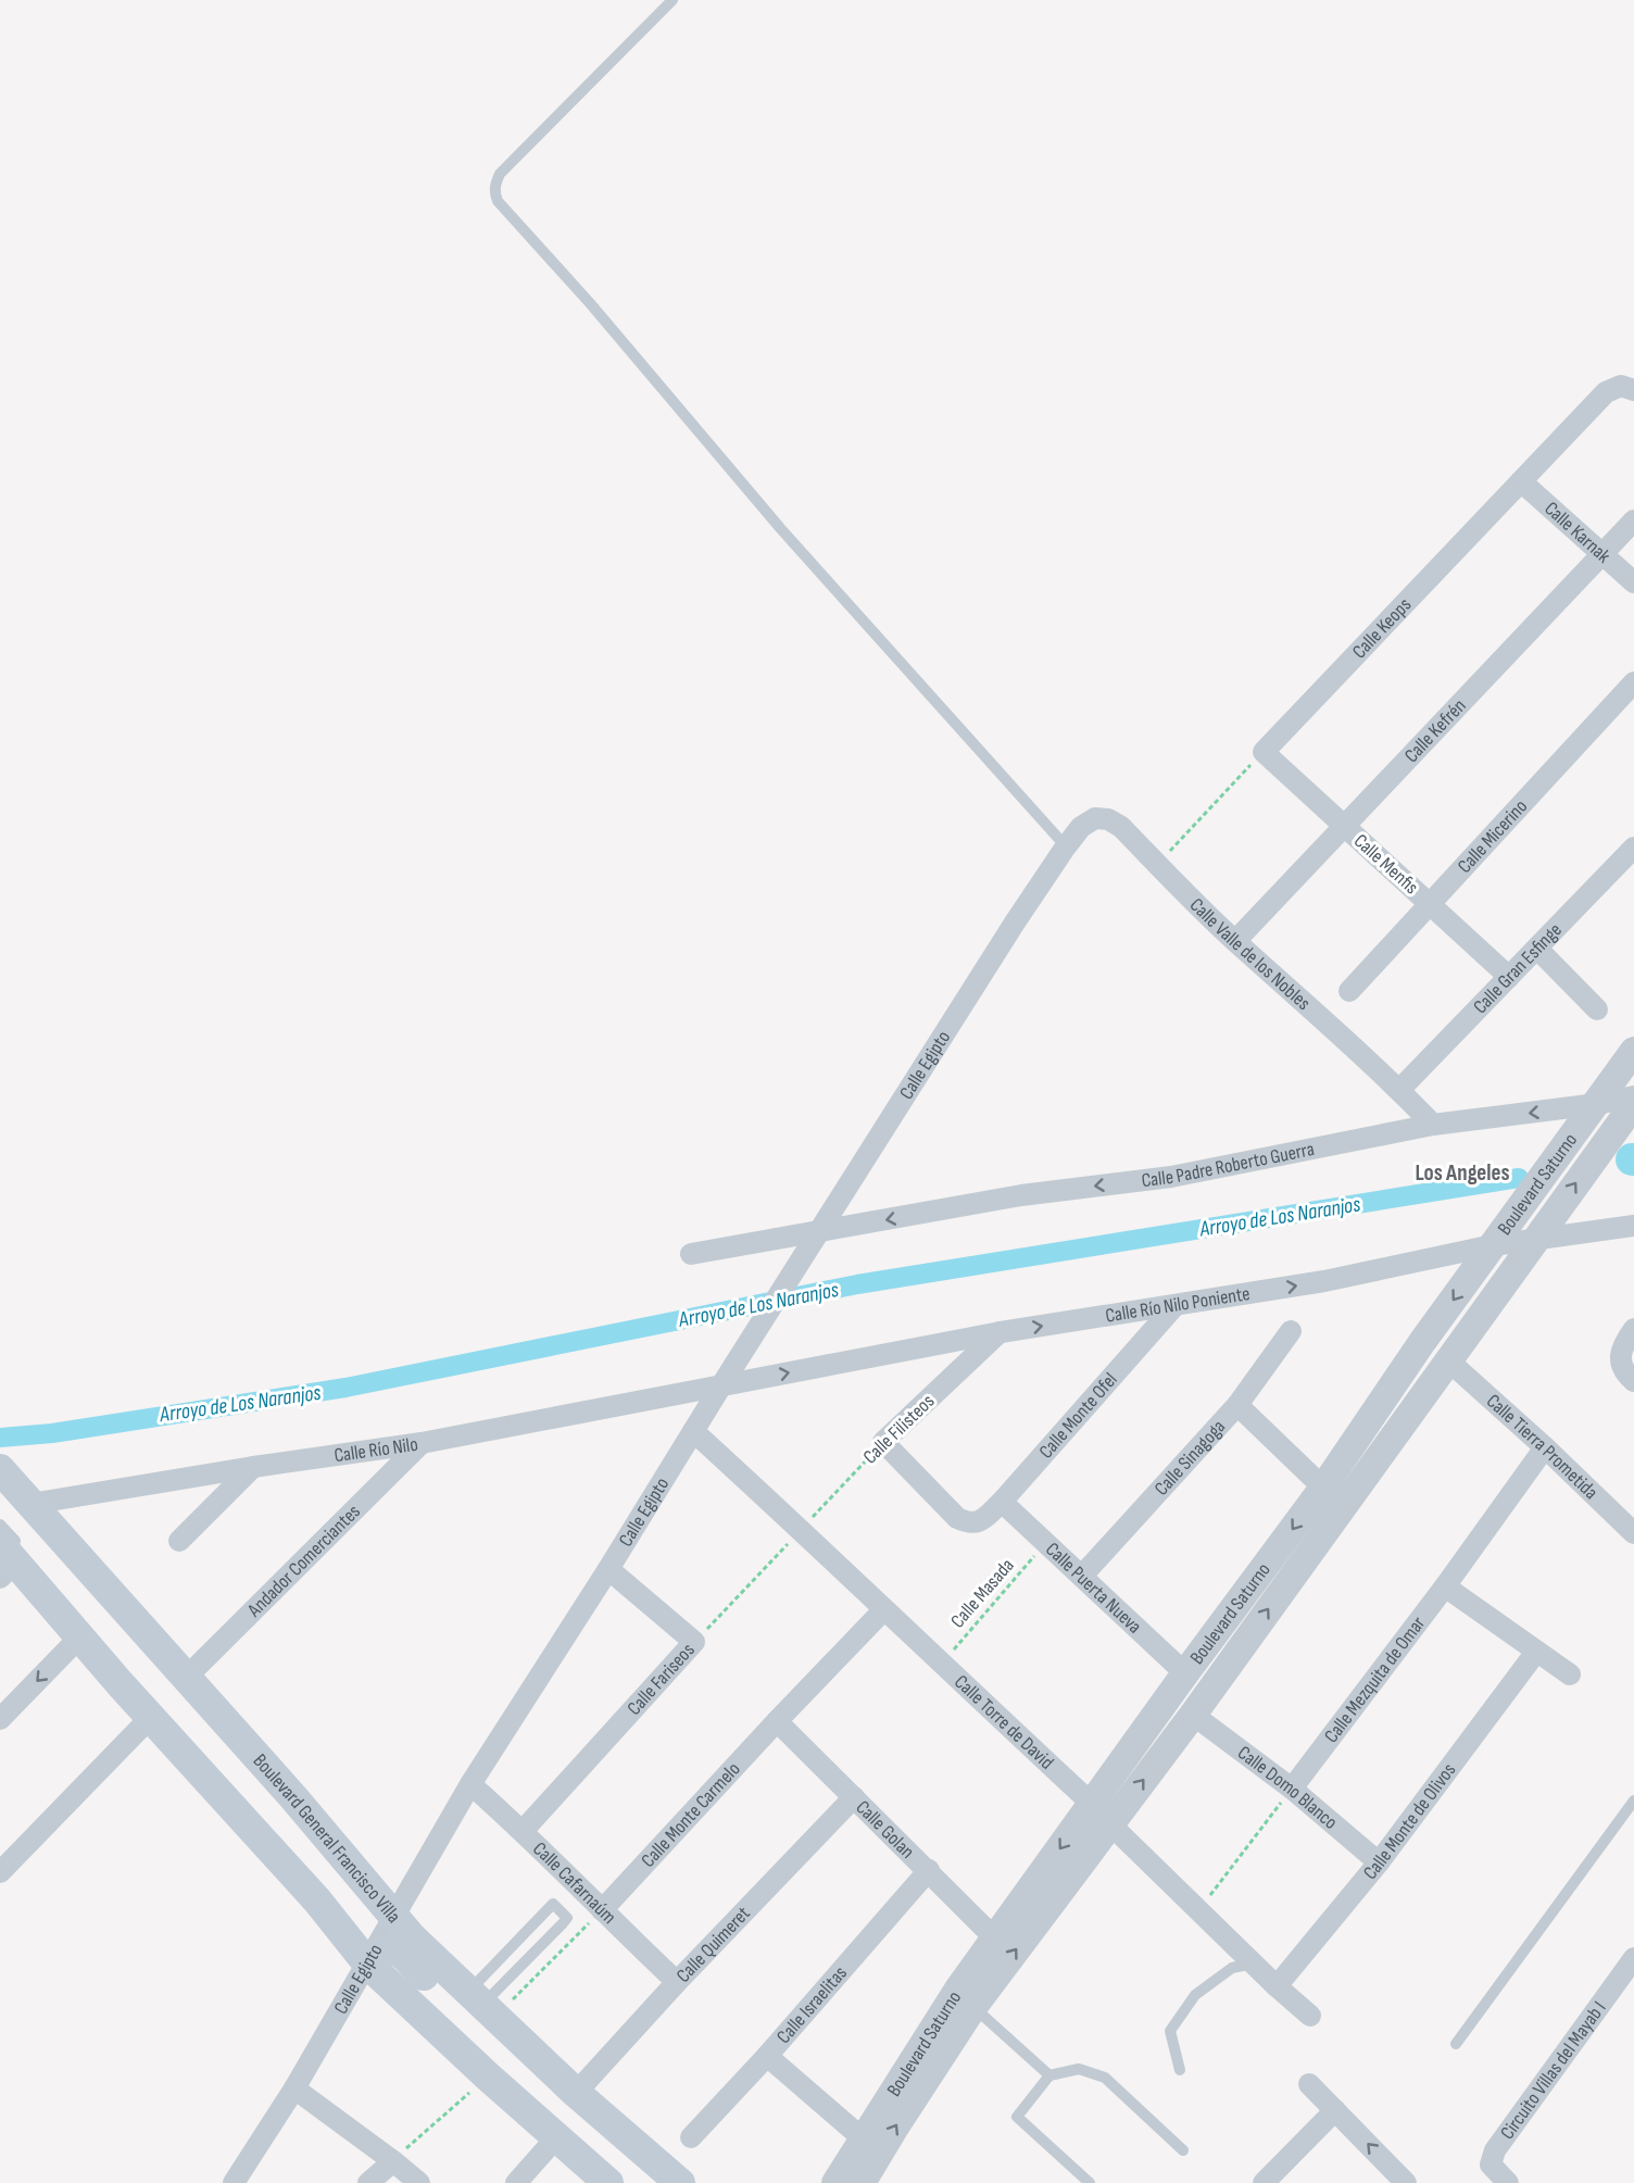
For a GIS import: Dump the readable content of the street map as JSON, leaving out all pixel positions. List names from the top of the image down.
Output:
{
  "streets": {
    "main road": ["Boulevard General Francisco Villa"],
    "street": [
      "Calle Karnak",
      "Calle Keops",
      "Calle Kefrén",
      "Calle Micerino",
      "Calle Menfis",
      "Calle Valle de los Nobles",
      "Calle Gran Esfinge",
      "Calle Egipto",
      "Calle Padre Roberto Guerra",
      "Boulevard Saturno",
      "Calle Río Nilo Poniente",
      "Calle Monte Ofel",
      "Calle Filisteos",
      "Calle Tierra Prometida",
      "Calle Río Nilo",
      "Calle Sinagoga",
      "Andador Comerciantes",
      "Calle Puerta Nueva",
      "Calle Fariseos",
      "Calle Mezquita de Omar",
      "Calle Torre de David",
      "Calle Domo Blanco",
      "Calle Monte Carmelo",
      "Calle Monte de Olivos",
      "Calle Golan",
      "Calle Cafarnaúm",
      "Calle Quimeret",
      "Calle Israelitas",
      "Circuito Villas del Mayab I"
    ],
    "path": ["Calle Masada"]
  },
  "crossings": [
    ["Calle Karnak", "Calle Keops"],
    ["Calle Karnak", "Calle Kefrén"],
    ["Calle Keops", "Calle Menfis"],
    ["Calle Kefrén", "Calle Menfis"],
    ["Calle Kefrén", "Calle Valle de los Nobles"],
    ["Calle Micerino", "Calle Menfis"],
    ["Calle Menfis", "Calle Gran Esfinge"],
    ["Calle Valle de los Nobles", "Calle Gran Esfinge"],
    ["Calle Valle de los Nobles", "Calle Egipto"],
    ["Calle Valle de los Nobles", "Calle Padre Roberto Guerra"],
    ["Calle Egipto", "Calle Padre Roberto Guerra"],
    ["Calle Egipto", "Calle Río Nilo Poniente"],
    ["Calle Egipto", "Calle Río Nilo"],
    ["Calle Egipto", "Calle Torre de David"],
    ["Calle Egipto", "Boulevard General Francisco Villa"],
    ["Calle Egipto", "Calle Cafarnaúm"],
    ["Calle Padre Roberto Guerra", "Boulevard Saturno"],
    ["Boulevard Saturno", "Calle Río Nilo Poniente"],
    ["Boulevard Saturno", "Calle Tierra Prometida"],
    ["Boulevard Saturno", "Calle Puerta Nueva"],
    ["Boulevard Saturno", "Calle Torre de David"],
    ["Boulevard Saturno", "Calle Domo Blanco"],
    ["Boulevard Saturno", "Calle Golan"],
    ["Calle Río Nilo Poniente", "Calle Monte Ofel"],
    ["Calle Río Nilo Poniente", "Calle Filisteos"],
    ["Calle Río Nilo Poniente", "Calle Río Nilo"],
    ["Calle Monte Ofel", "Calle Filisteos"],
    ["Calle Monte Ofel", "Calle Puerta Nueva"],
    ["Calle Filisteos", "Calle Fariseos"],
    ["Calle Filisteos", "Calle Torre de David"],
    ["Calle Tierra Prometida", "Calle Mezquita de Omar"],
    ["Calle Río Nilo", "Andador Comerciantes"],
    ["Calle Río Nilo", "Boulevard General Francisco Villa"],
    ["Calle Sinagoga", "Calle Puerta Nueva"],
    ["Andador Comerciantes", "Boulevard General Francisco Villa"],
    ["Calle Puerta Nueva", "Calle Masada"],
    ["Calle Masada", "Calle Torre de David"],
    ["Calle Fariseos", "Calle Torre de David"],
    ["Calle Fariseos", "Calle Cafarnaúm"],
    ["Calle Mezquita de Omar", "Calle Domo Blanco"],
    ["Calle Torre de David", "Calle Monte Carmelo"],
    ["Calle Torre de David", "Calle Monte de Olivos"],
    ["Calle Domo Blanco", "Calle Monte de Olivos"],
    ["Calle Monte Carmelo", "Calle Golan"],
    ["Calle Monte Carmelo", "Calle Cafarnaúm"],
    ["Calle Golan", "Calle Quimeret"],
    ["Calle Golan", "Calle Israelitas"],
    ["Boulevard General Francisco Villa", "Calle Quimeret"],
    ["Calle Cafarnaúm", "Calle Quimeret"]
  ],
  "one_way": ["Calle Padre Roberto Guerra", "Calle Río Nilo Poniente"],
  "districts": ["Los Angeles"],
  "water": ["Arroyo de Los Naranjos"]
}
